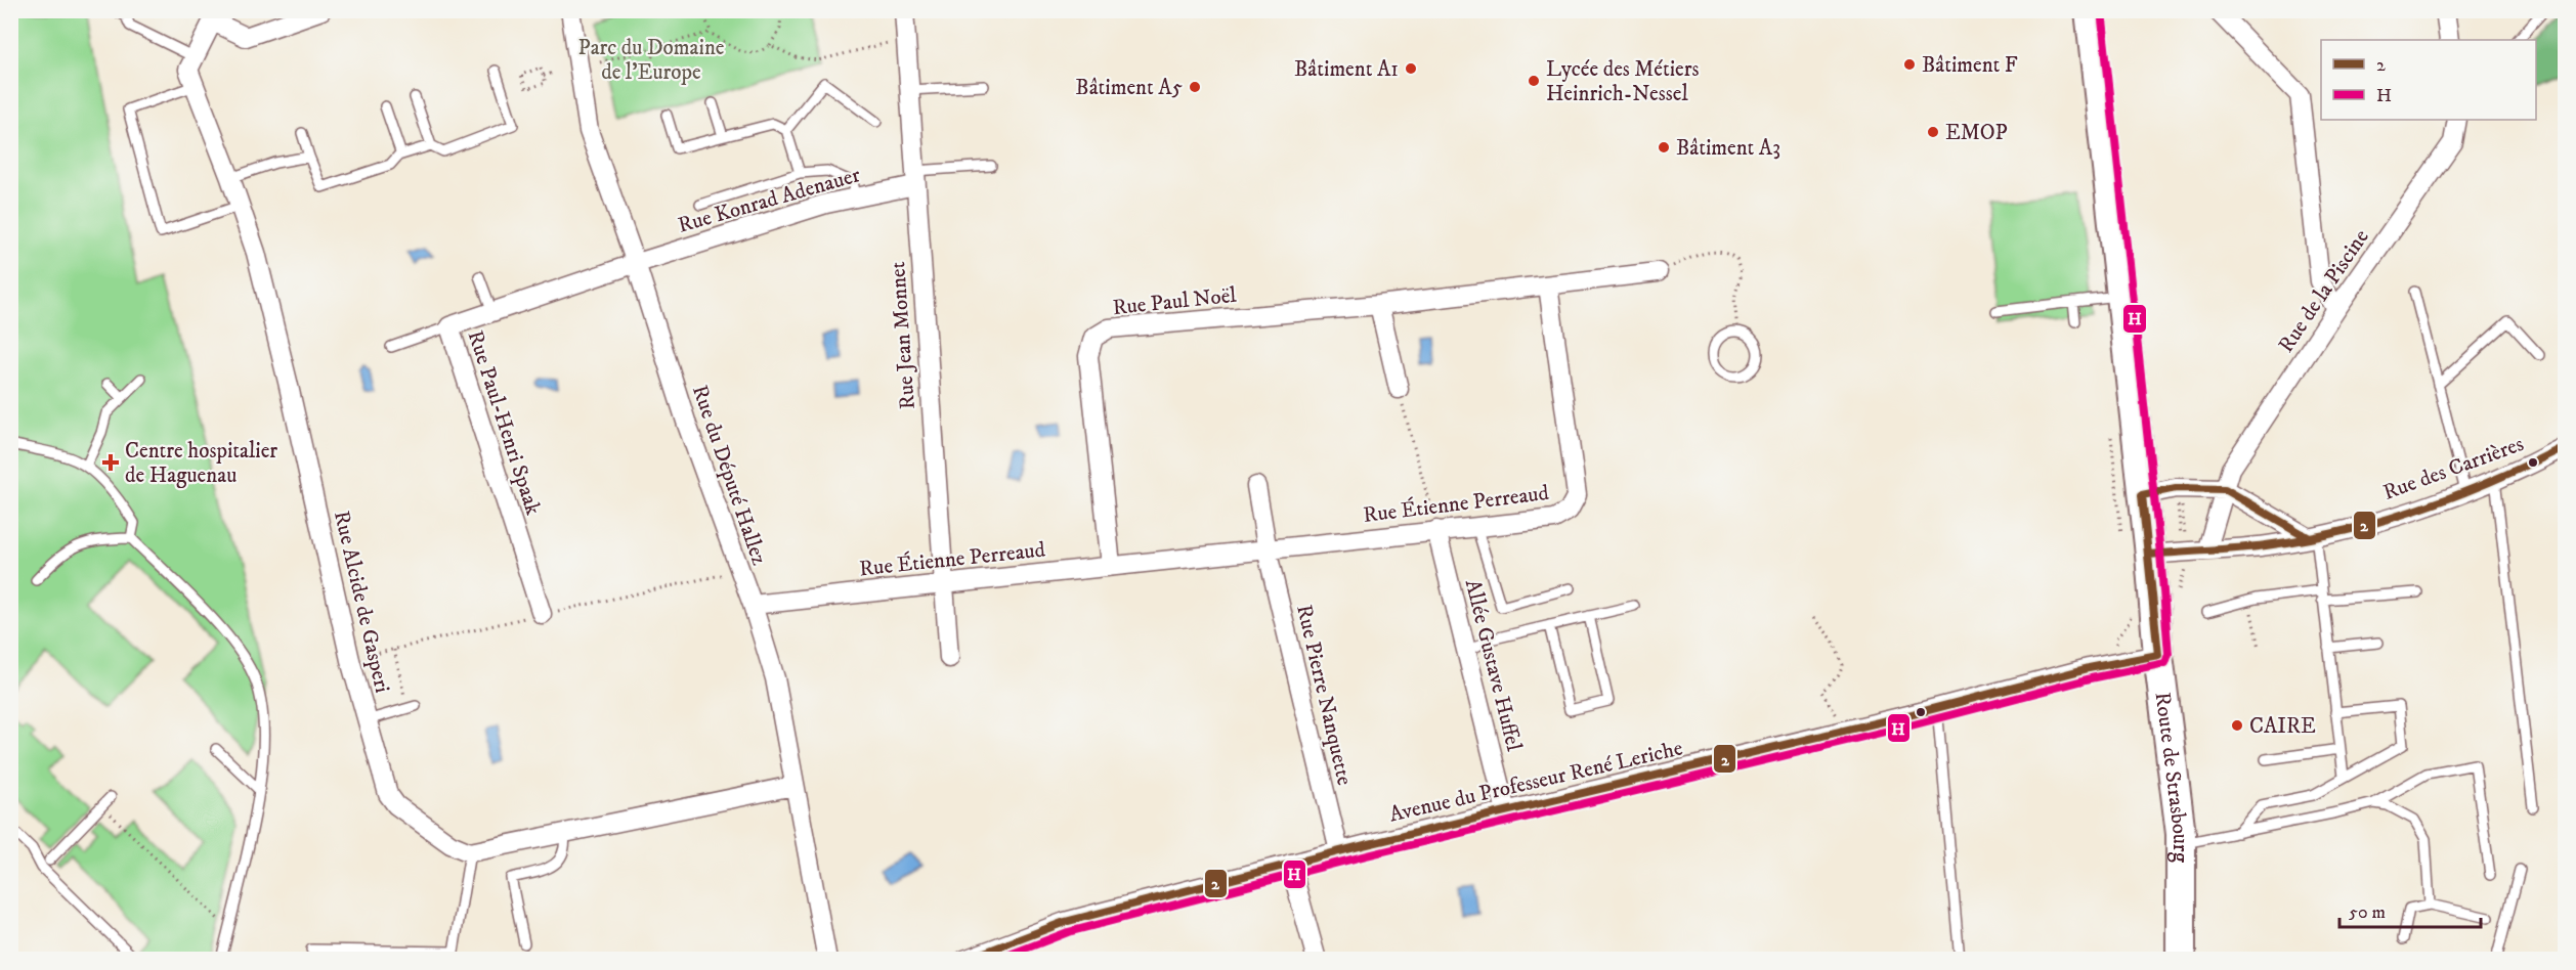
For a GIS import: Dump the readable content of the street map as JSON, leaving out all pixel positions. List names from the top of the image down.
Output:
{
  "streets": {
    "main road": ["Route de Strasbourg"],
    "street": [
      "Rue Konrad Adenauer",
      "Rue de la Piscine",
      "Rue Paul Noël",
      "Rue Jean Monnet",
      "Rue Paul-Henri Spaak",
      "Rue des Carrières",
      "Rue du Député Hallez",
      "Rue Étienne Perreaud",
      "Rue Alcide de Gasperi",
      "Allée Gustave Huffel",
      "Rue Pierre Nanquette",
      "Avenue du Professeur René Leriche"
    ]
  },
  "crossings": [
    ["Rue Konrad Adenauer", "Rue Jean Monnet"],
    ["Rue Konrad Adenauer", "Rue Paul-Henri Spaak"],
    ["Rue Konrad Adenauer", "Rue du Député Hallez"],
    ["Rue de la Piscine", "Rue des Carrières"],
    ["Rue Paul Noël", "Rue Étienne Perreaud"],
    ["Rue Jean Monnet", "Rue Étienne Perreaud"],
    ["Rue Paul-Henri Spaak", "Rue du Député Hallez"],
    ["Rue des Carrières", "Route de Strasbourg"],
    ["Rue du Député Hallez", "Rue Étienne Perreaud"],
    ["Rue Étienne Perreaud", "Allée Gustave Huffel"],
    ["Rue Étienne Perreaud", "Rue Pierre Nanquette"],
    ["Allée Gustave Huffel", "Avenue du Professeur René Leriche"],
    ["Rue Pierre Nanquette", "Avenue du Professeur René Leriche"],
    ["Route de Strasbourg", "Avenue du Professeur René Leriche"]
  ],
  "parks": ["Parc du Domaine de l'Europe"],
  "places": {
    "other": [
      "Bâtiment F",
      "Bâtiment A1",
      "Lycée des Métiers Heinrich-Nessel",
      "Bâtiment A5",
      "EMOP",
      "Bâtiment A3",
      "CAIRE"
    ],
    "health": ["Centre hospitalier de Haguenau"]
  },
  "lines": ["transit line H", "transit line 2"],
  "legend": ["2", "H"],
  "scale_bar": "50 m"
}
